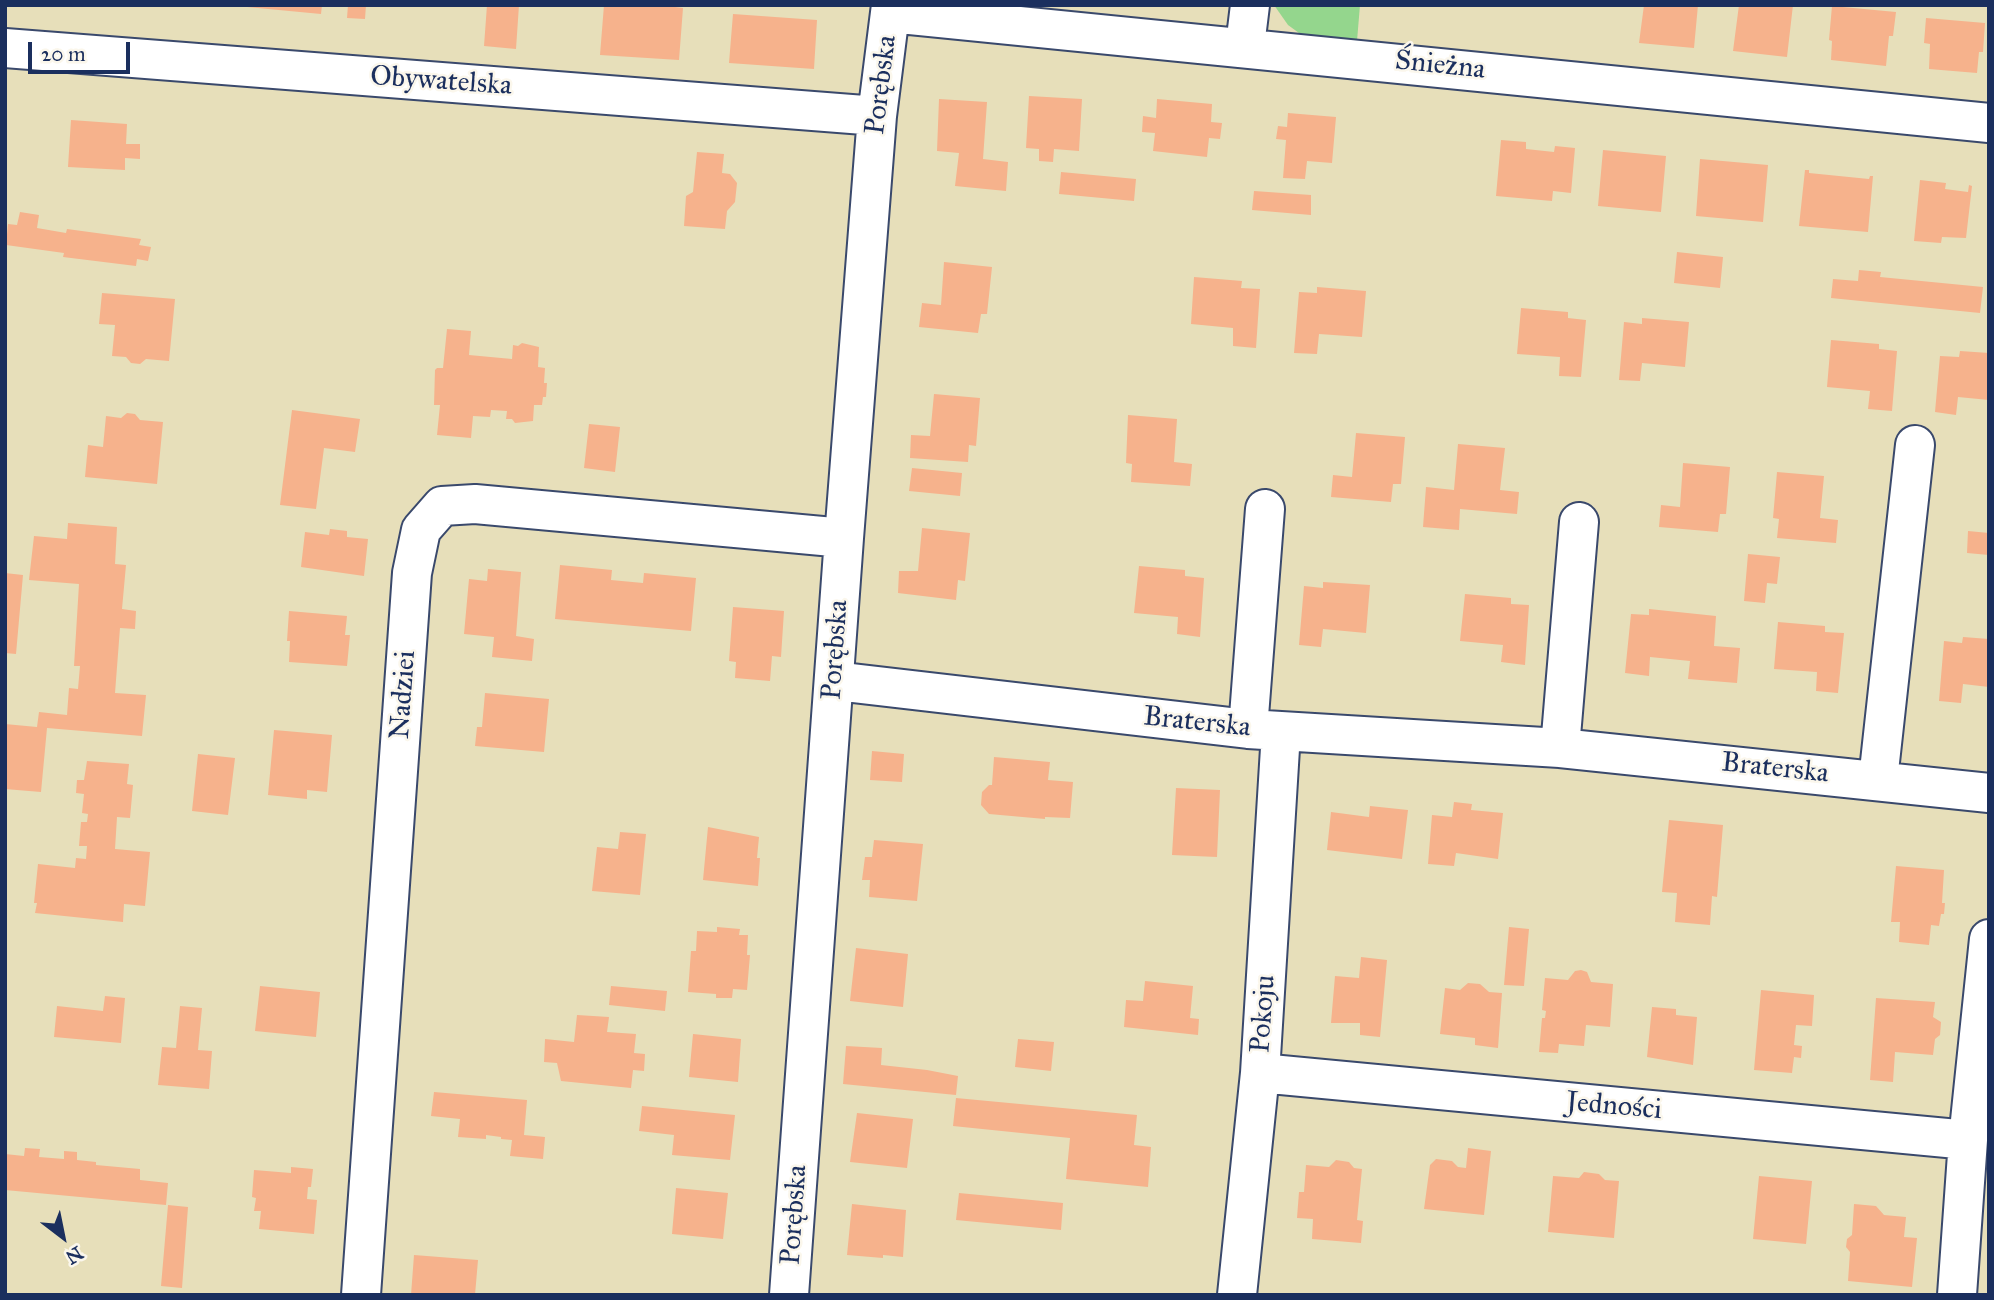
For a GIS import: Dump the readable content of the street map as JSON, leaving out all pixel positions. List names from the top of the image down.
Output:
{
  "streets": {
    "street": [
      "Śnieżna",
      "Obywatelska",
      "Porębska",
      "Nadziei",
      "Braterska",
      "Pokoju",
      "Jedności"
    ]
  },
  "crossings": [
    ["Śnieżna", "Porębska"],
    ["Obywatelska", "Porębska"],
    ["Porębska", "Nadziei"],
    ["Porębska", "Braterska"],
    ["Braterska", "Pokoju"],
    ["Pokoju", "Jedności"]
  ],
  "scale_bar": "20 m",
  "north": "bottom right"
}
